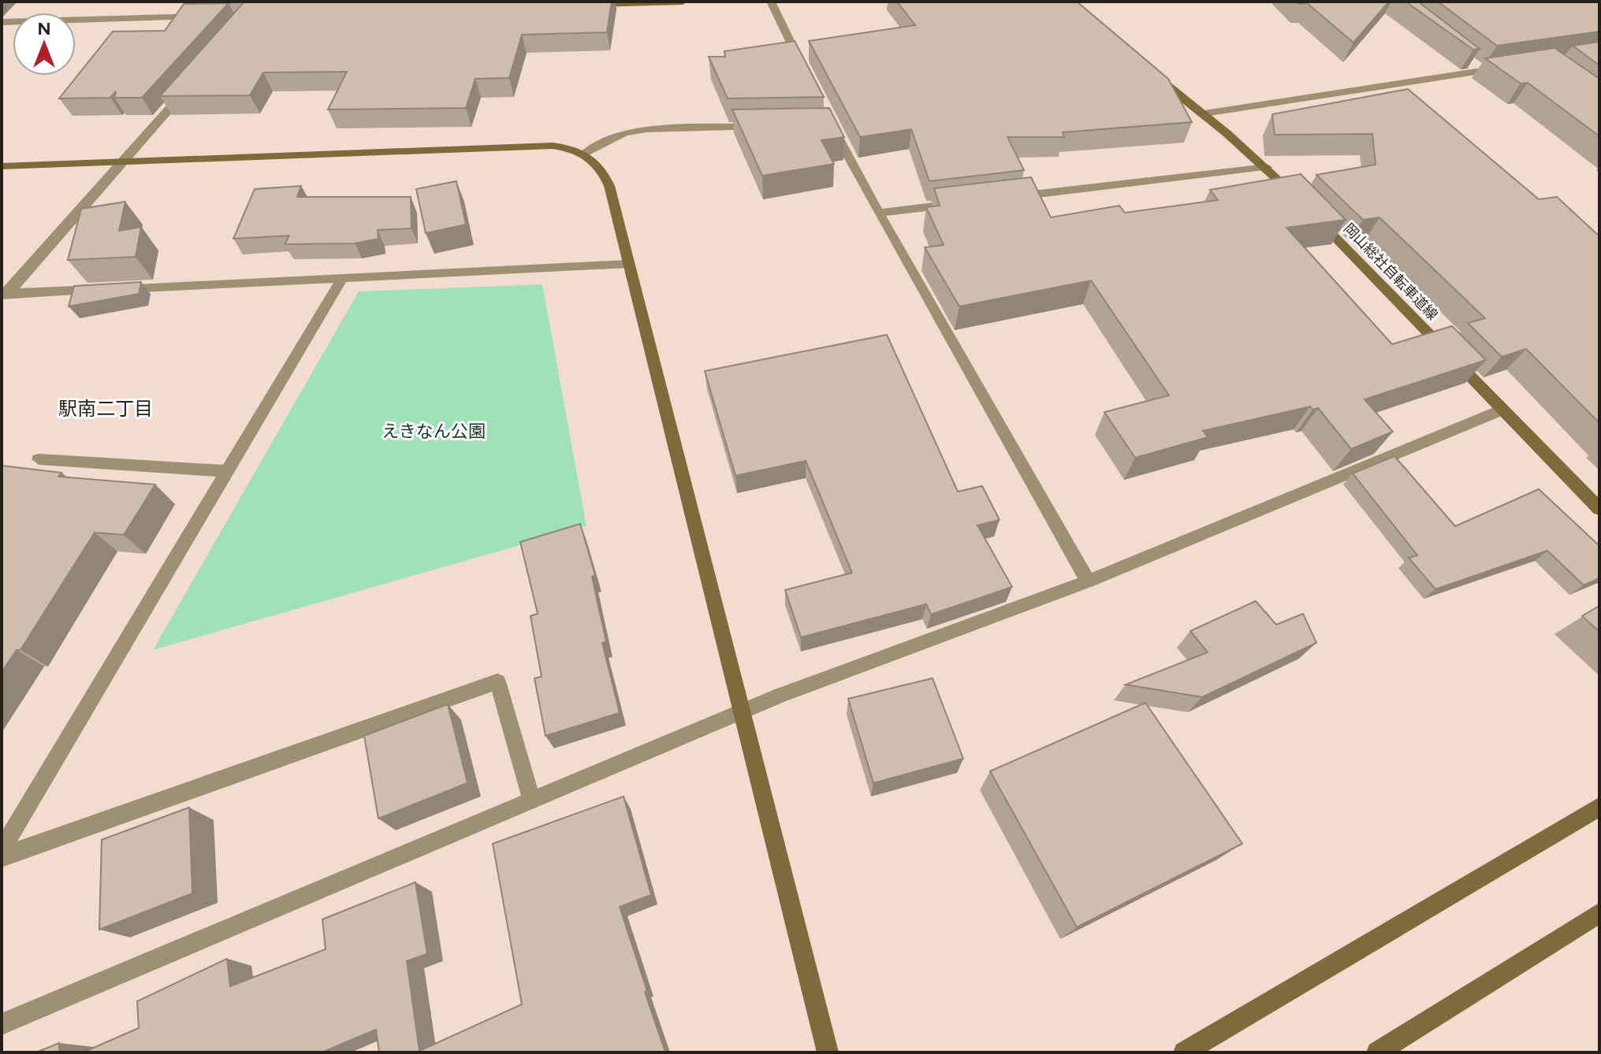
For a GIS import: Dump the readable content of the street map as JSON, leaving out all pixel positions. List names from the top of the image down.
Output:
{
  "streets": {
    "street": ["岡山総社自転車道線"]
  },
  "districts": ["駅南二丁目"],
  "parks": ["えきなん公園"],
  "north": "top"
}
